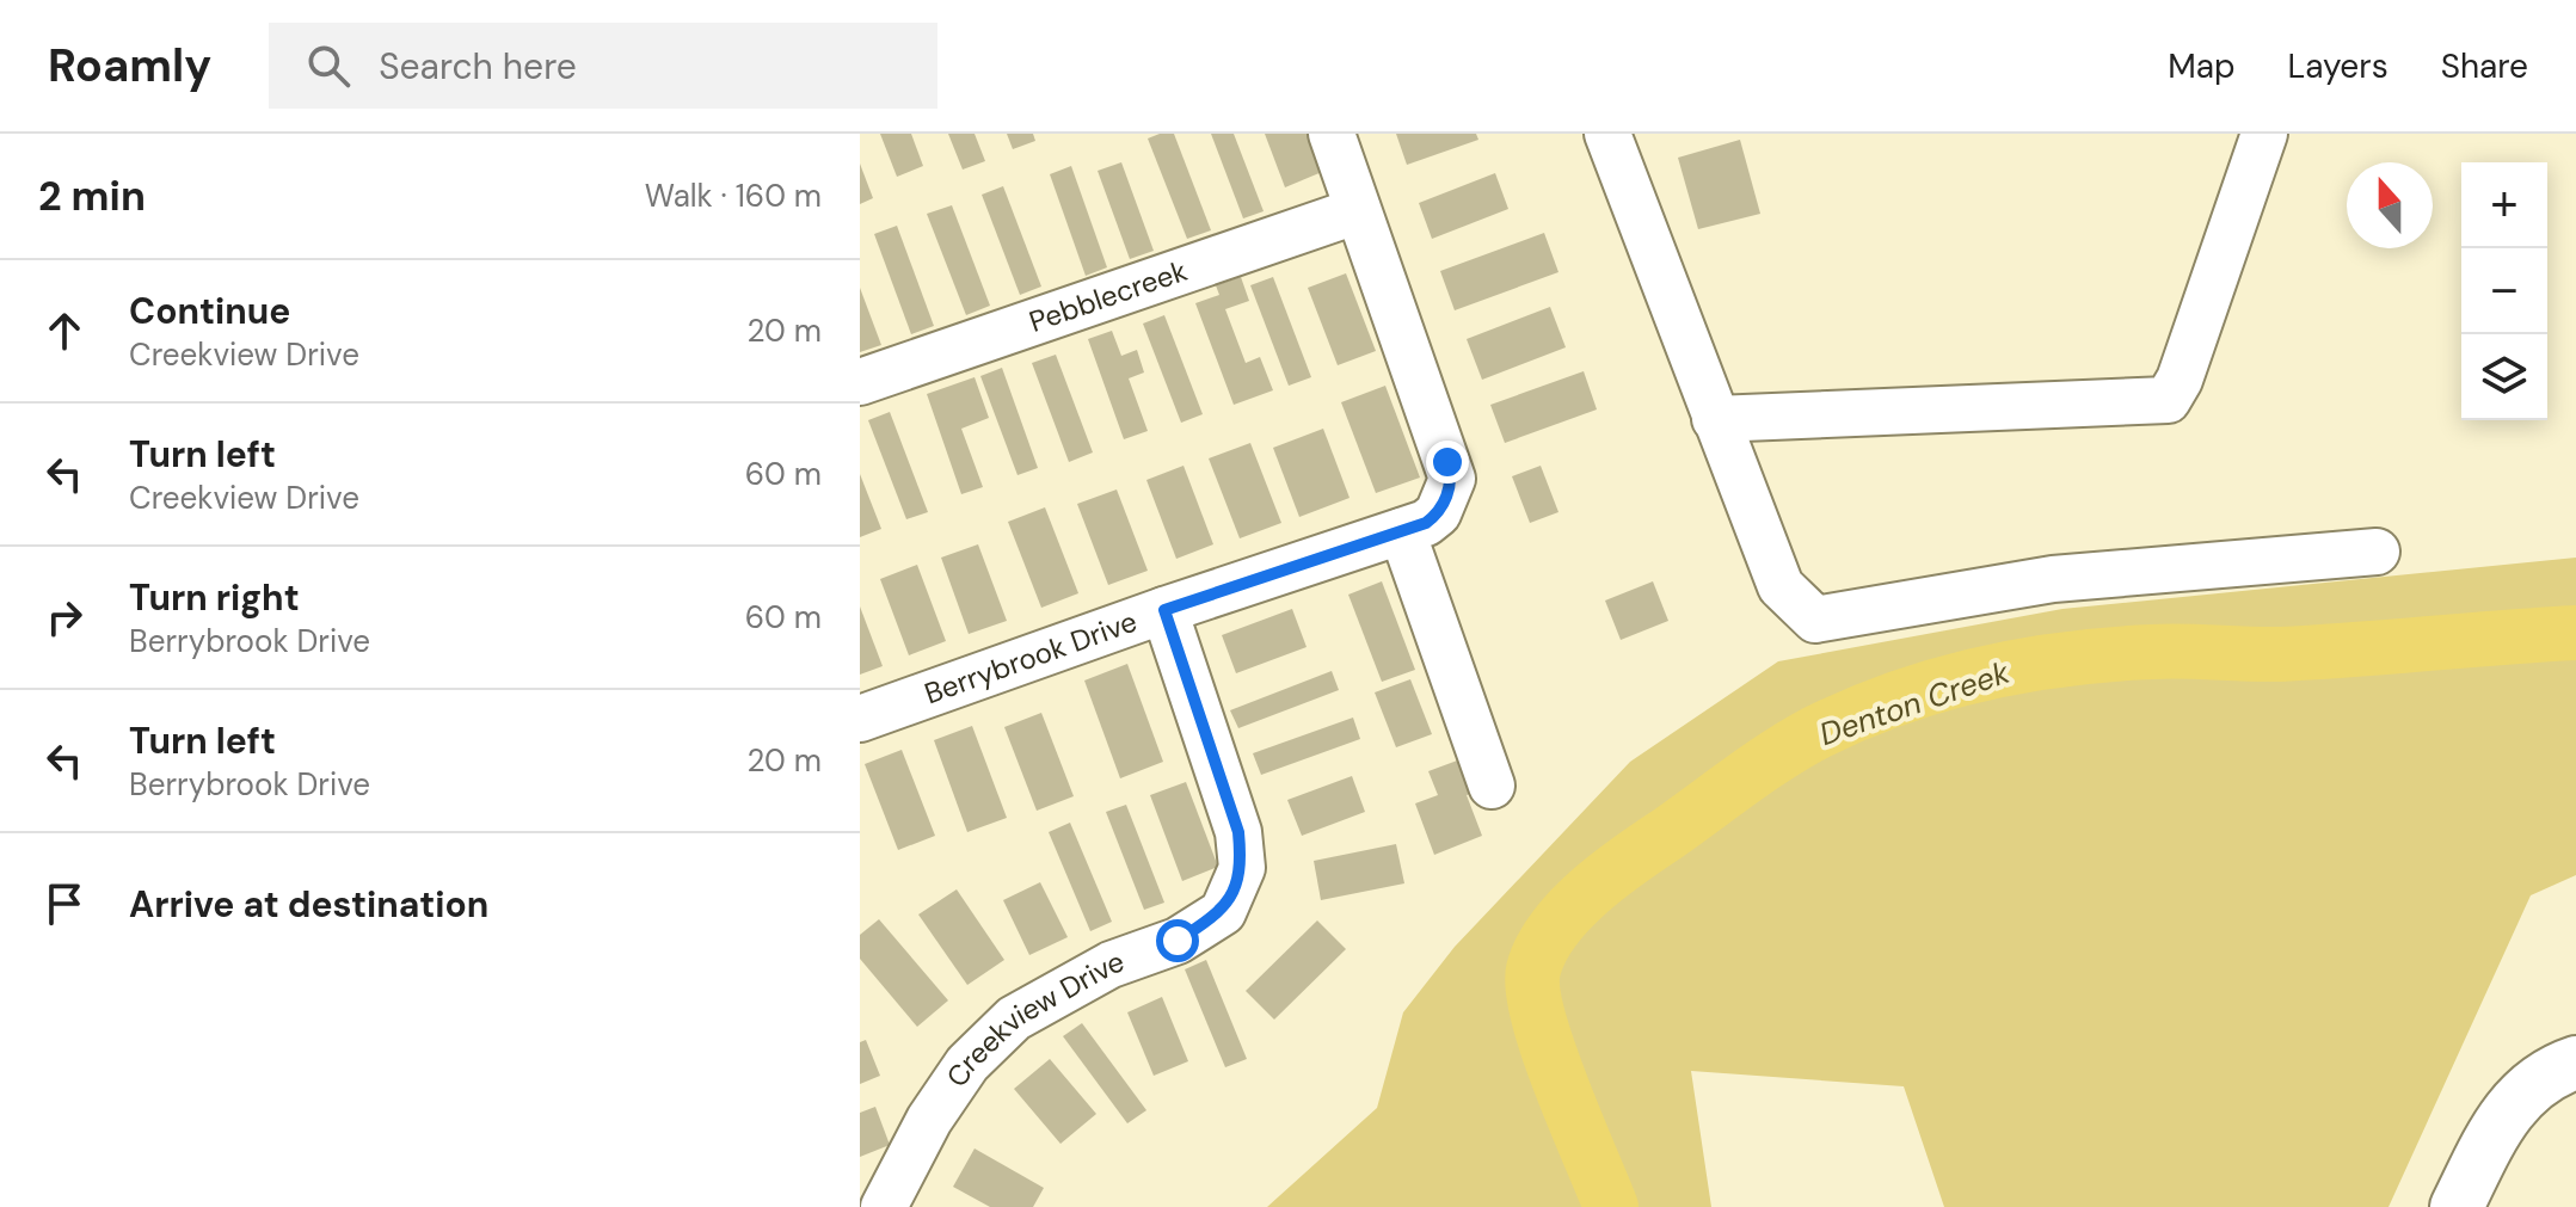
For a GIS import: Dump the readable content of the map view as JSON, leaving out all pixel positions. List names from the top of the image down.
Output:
{
  "streets": {
    "street": ["Pebblecreek", "Berrybrook Drive", "Creekview Drive"]
  },
  "crossings": [
    ["Pebblecreek", "Berrybrook Drive"],
    ["Berrybrook Drive", "Creekview Drive"]
  ],
  "water": ["Denton Creek"],
  "north": "top",
  "page": {
    "header": "Roamly",
    "search": "Search here",
    "nav": ["Map", "Layers", "Share"],
    "heading": ["2 min", "Walk · 160 m"],
    "map_buttons": ["+", "−"],
    "list": [
      ["Continue", "Creekview Drive", "20 m"],
      ["Turn left", "Creekview Drive", "60 m"],
      ["Turn right", "Berrybrook Drive", "60 m"],
      ["Turn left", "Berrybrook Drive", "20 m"],
      "Arrive at destination"
    ]
  }
}
